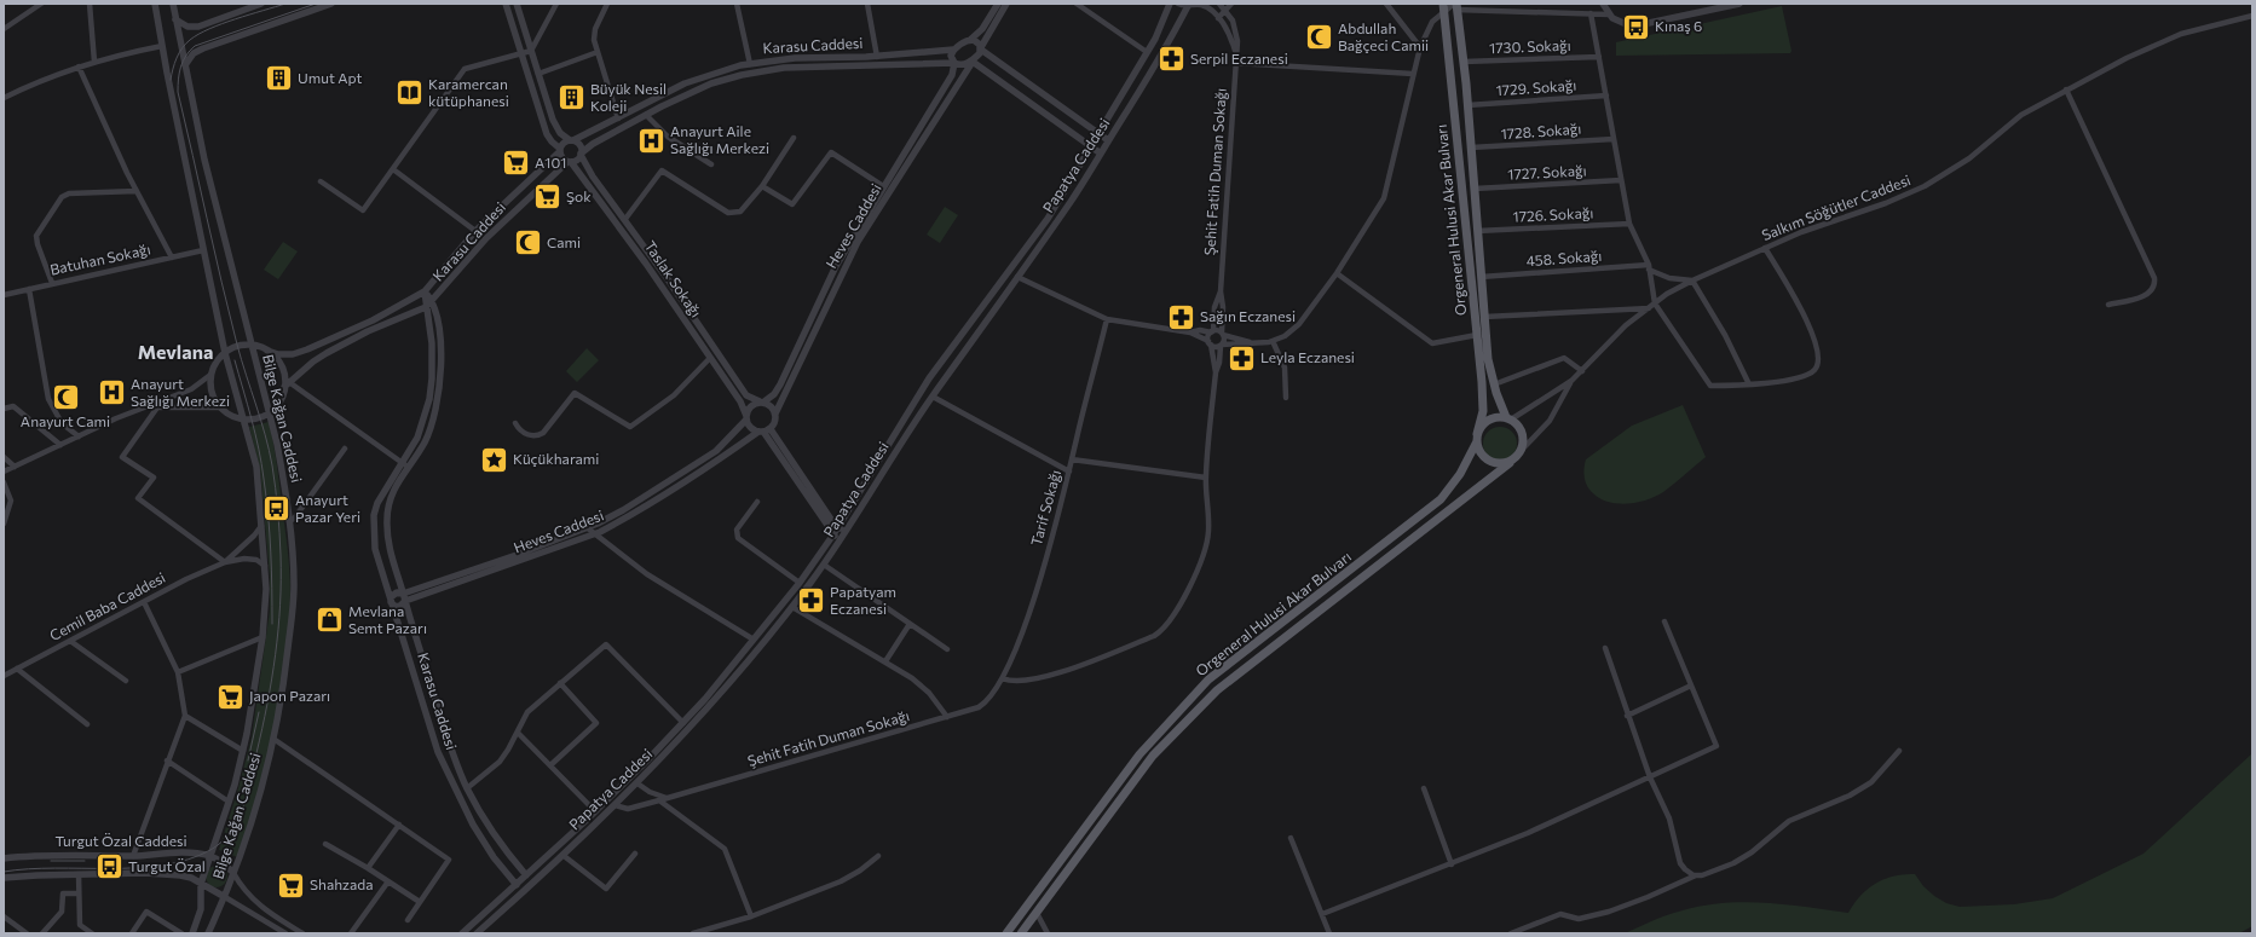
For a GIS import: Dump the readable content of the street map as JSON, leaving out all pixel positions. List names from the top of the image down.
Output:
{
  "streets": {
    "main road": ["Orgeneral Hulusi Akar Bulvarı"],
    "street": [
      "Karasu Caddesi",
      "1730. Sokağı",
      "1729. Sokağı",
      "1728. Sokağı",
      "Papatya Caddesi",
      "Şehit Fatih Duman Sokağı",
      "1727. Sokağı",
      "Salkım Söğütler Caddesi",
      "1726. Sokağı",
      "Heves Caddesi",
      "458. Sokağı",
      "Batuhan Sokağı",
      "Taslak Sokağı",
      "Bilge Kağan Caddesi",
      "Tarif Sokağı",
      "Cemil Baba Caddesi",
      "Turgut Özal Caddesi"
    ]
  },
  "crossings": [
    ["Karasu Caddesi", "Papatya Caddesi"],
    ["Karasu Caddesi", "Heves Caddesi"],
    ["Karasu Caddesi", "Taslak Sokağı"],
    ["1730. Sokağı", "Orgeneral Hulusi Akar Bulvarı"],
    ["1729. Sokağı", "Orgeneral Hulusi Akar Bulvarı"],
    ["1728. Sokağı", "Orgeneral Hulusi Akar Bulvarı"],
    ["Papatya Caddesi", "Şehit Fatih Duman Sokağı"],
    ["Şehit Fatih Duman Sokağı", "Tarif Sokağı"],
    ["1727. Sokağı", "Orgeneral Hulusi Akar Bulvarı"],
    ["Salkım Söğütler Caddesi", "Orgeneral Hulusi Akar Bulvarı"],
    ["1726. Sokağı", "Orgeneral Hulusi Akar Bulvarı"],
    ["Orgeneral Hulusi Akar Bulvarı", "458. Sokağı"],
    ["Heves Caddesi", "Taslak Sokağı"],
    ["Batuhan Sokağı", "Bilge Kağan Caddesi"],
    ["Bilge Kağan Caddesi", "Cemil Baba Caddesi"],
    ["Bilge Kağan Caddesi", "Turgut Özal Caddesi"]
  ],
  "districts": ["Mevlana"],
  "places": {
    "bus stop": ["Kınaş 6", "Anayurt Pazar Yeri", "Turgut Özal"],
    "mosque": ["Abdullah Bağçeci Camii", "Cami", "Anayurt Cami"],
    "pharmacy": [
      "Serpil Eczanesi",
      "Sağın Eczanesi",
      "Leyla Eczanesi",
      "Papatyam Eczanesi"
    ],
    "building": ["Umut Apt", "Büyük Nesil Koleji"],
    "library": ["Karamercan kütüphanesi"],
    "hospital": ["Anayurt Aile Sağlığı Merkezi", "Anayurt Sağlığı Merkezi"],
    "supermarket": [
      "A101",
      "Şok",
      "Japon Pazarı",
      "Shahzada"
    ],
    "place": ["Küçükharami"],
    "shop": ["Mevlana Semt Pazarı"]
  }
}
